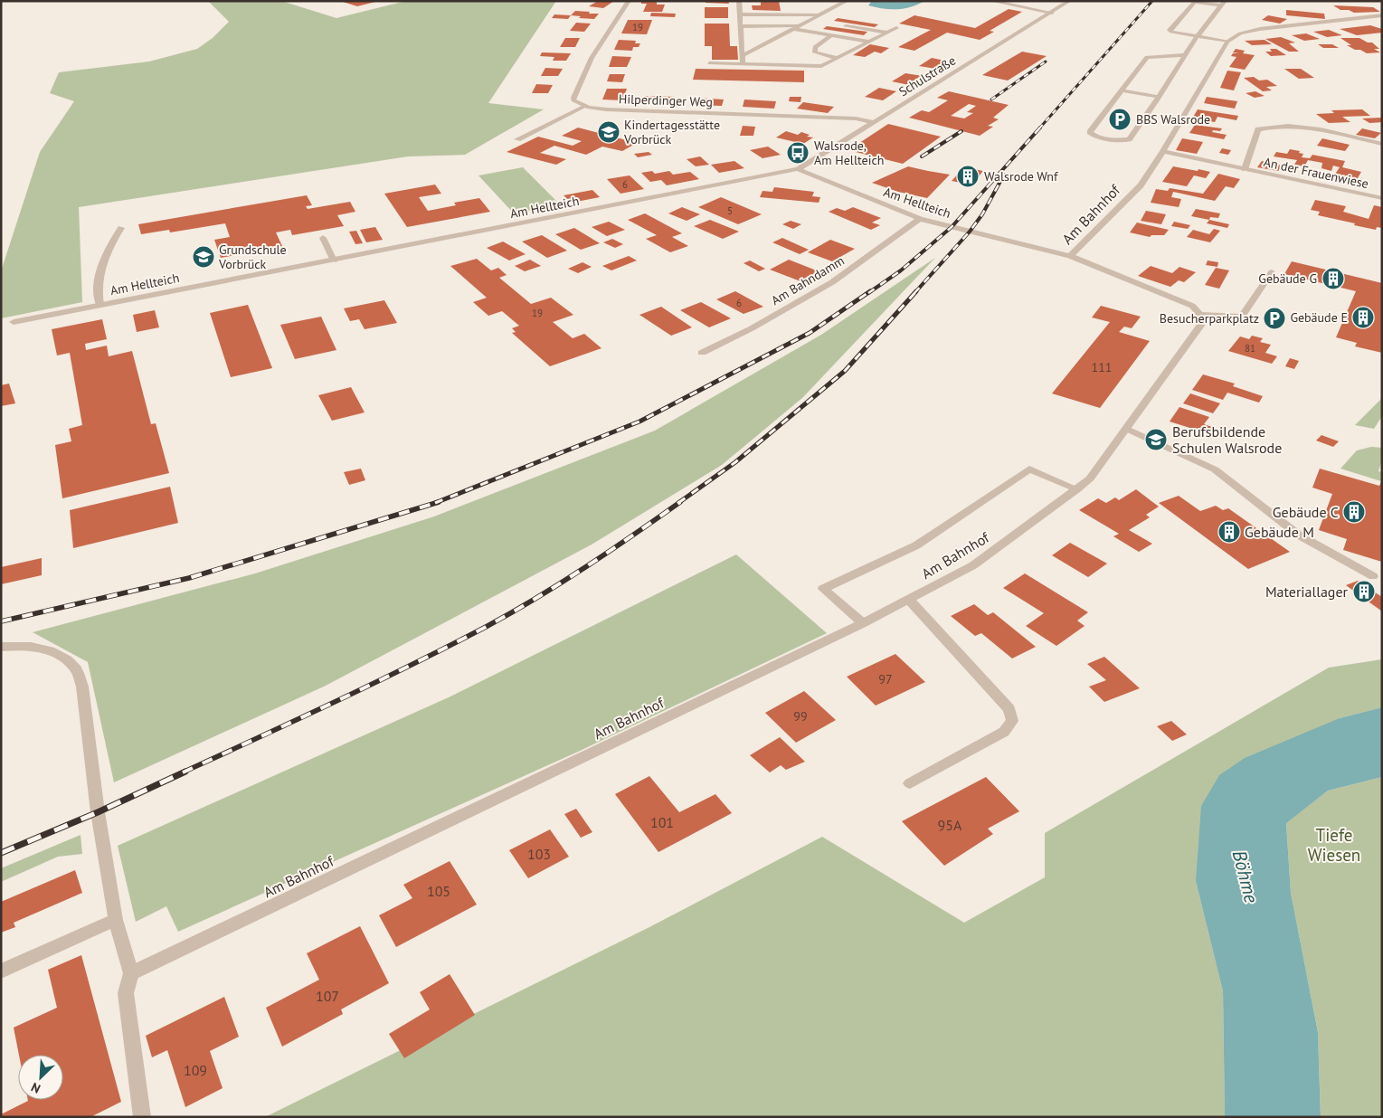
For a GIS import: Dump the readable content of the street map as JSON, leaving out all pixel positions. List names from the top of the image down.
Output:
{
  "streets": {
    "street": [
      "Schulstraße",
      "Hilperdinger Weg",
      "An der Frauenwiese",
      "Am Hellteich",
      "Am Bahnhof",
      "Am Bahndamm"
    ]
  },
  "crossings": [
    ["Schulstraße", "Hilperdinger Weg"],
    ["Schulstraße", "Am Hellteich"],
    ["An der Frauenwiese", "Am Bahnhof"],
    ["Am Hellteich", "Am Bahnhof"],
    ["Am Hellteich", "Am Bahndamm"]
  ],
  "water": ["Böhme"],
  "parks": ["Tiefe Wiesen"],
  "places": {
    "parking": ["BBS Walsrode", "Besucherparkplatz"],
    "school or university": ["Kindertagesstätte Vorbrück", "Grundschule Vorbrück", "Berufsbildende Schulen Walsrode"],
    "bus stop": ["Walsrode, Am Hellteich"],
    "building": [
      "Walsrode Wnf",
      "Gebäude G",
      "Gebäude E",
      "Gebäude C",
      "Gebäude M",
      "Materiallager"
    ]
  },
  "house_numbers": [
    "19",
    "6",
    "5",
    "6",
    "19",
    "81",
    "111",
    "97",
    "99",
    "101",
    "95A",
    "103",
    "105",
    "107",
    "109"
  ],
  "north": "bottom left"
}
